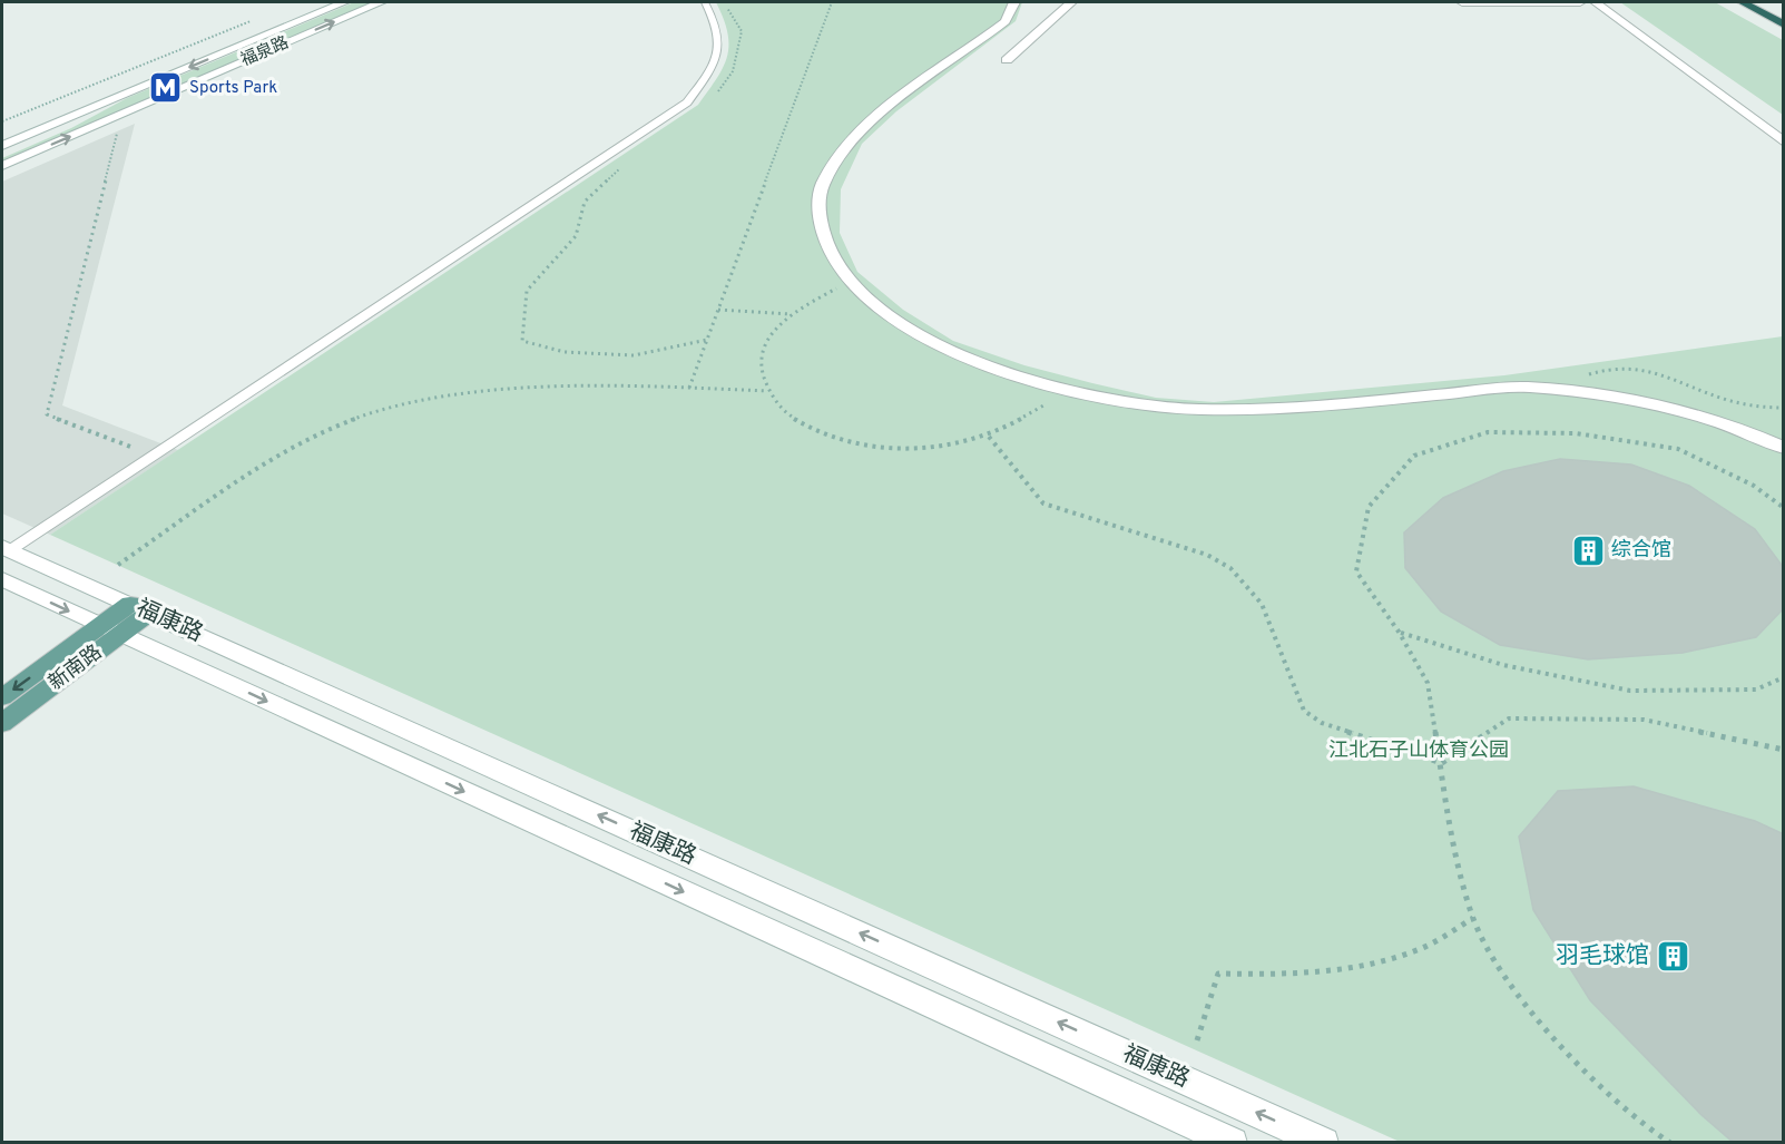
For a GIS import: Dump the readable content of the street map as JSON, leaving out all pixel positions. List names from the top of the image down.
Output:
{
  "streets": {
    "main road": ["福泉路", "福康路", "新南路"]
  },
  "crossings": [
    ["福康路", "新南路"]
  ],
  "parks": ["江北石子山体育公园"],
  "places": {
    "metro station": ["Sports Park"],
    "building": ["综合馆", "羽毛球馆"]
  }
}
